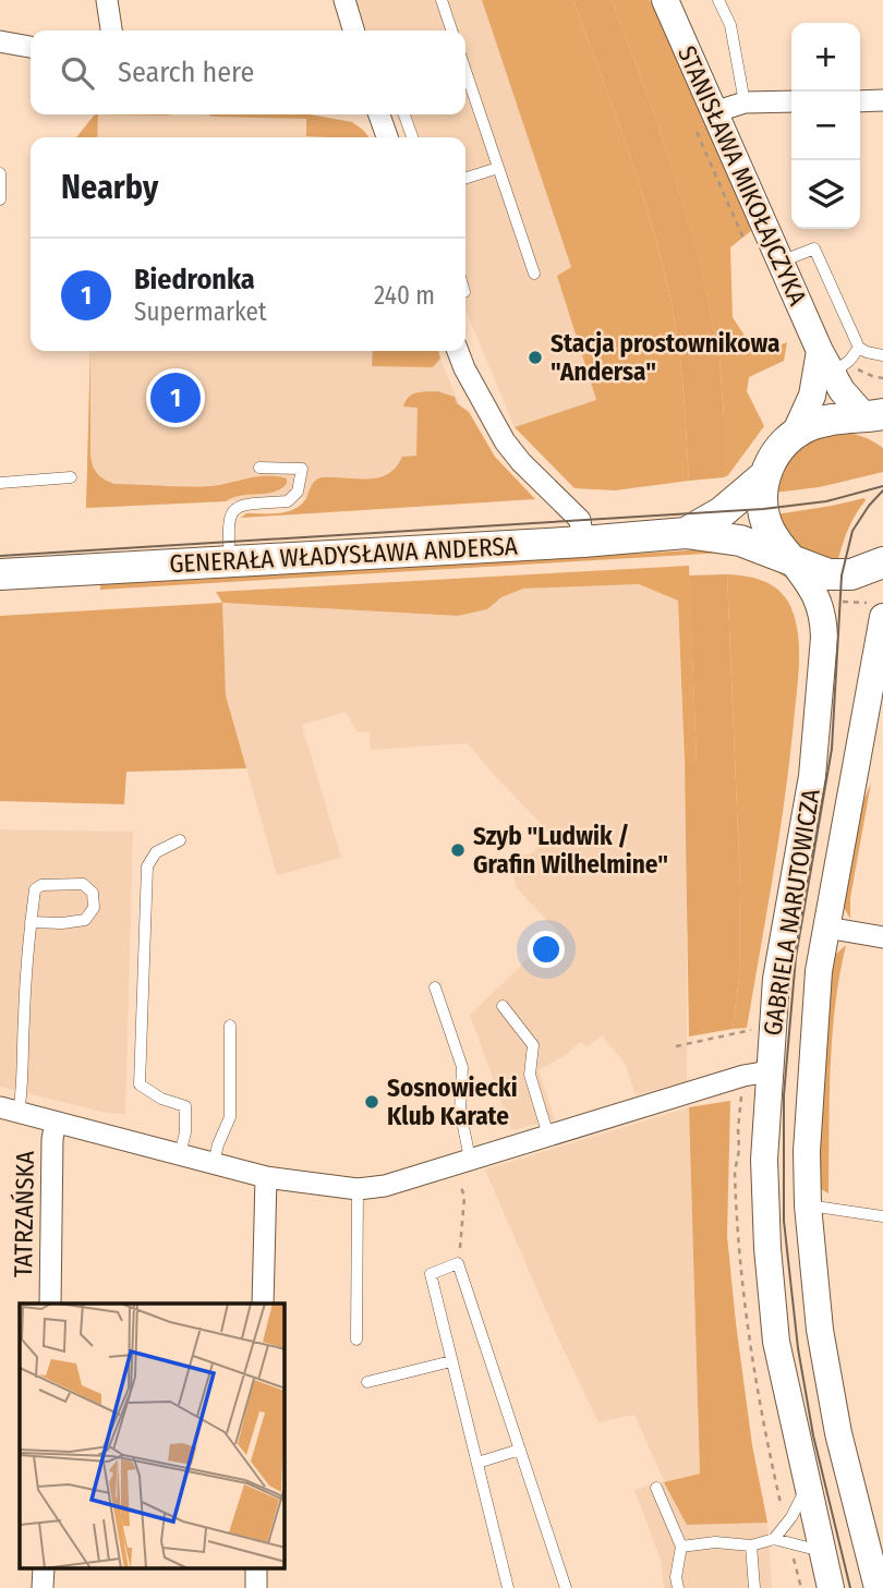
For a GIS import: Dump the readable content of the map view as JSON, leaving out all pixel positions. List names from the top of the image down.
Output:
{
  "streets": {
    "main road": ["GENERAŁA WŁADYSŁAWA ANDERSA"],
    "street": ["STANISŁAWA MIKOŁAJCZYKA", "GABRIELA NARUTOWICZA", "TATRZAŃSKA"]
  },
  "crossings": [
    ["GENERAŁA WŁADYSŁAWA ANDERSA", "GABRIELA NARUTOWICZA"]
  ],
  "places": ["Stacja prostownikowa \"Andersa\"", "Szyb \"Ludwik / Grafin Wilhelmine\"", "Sosnowiecki Klub Karate"],
  "page": {
    "map_buttons": ["+", "−"],
    "search": "Search here",
    "heading": "Nearby",
    "list": [
      {
        "mark": "1",
        "name": "Biedronka",
        "note": "Supermarket",
        "value": "240 m"
      }
    ],
    "pins": "1"
  }
}
